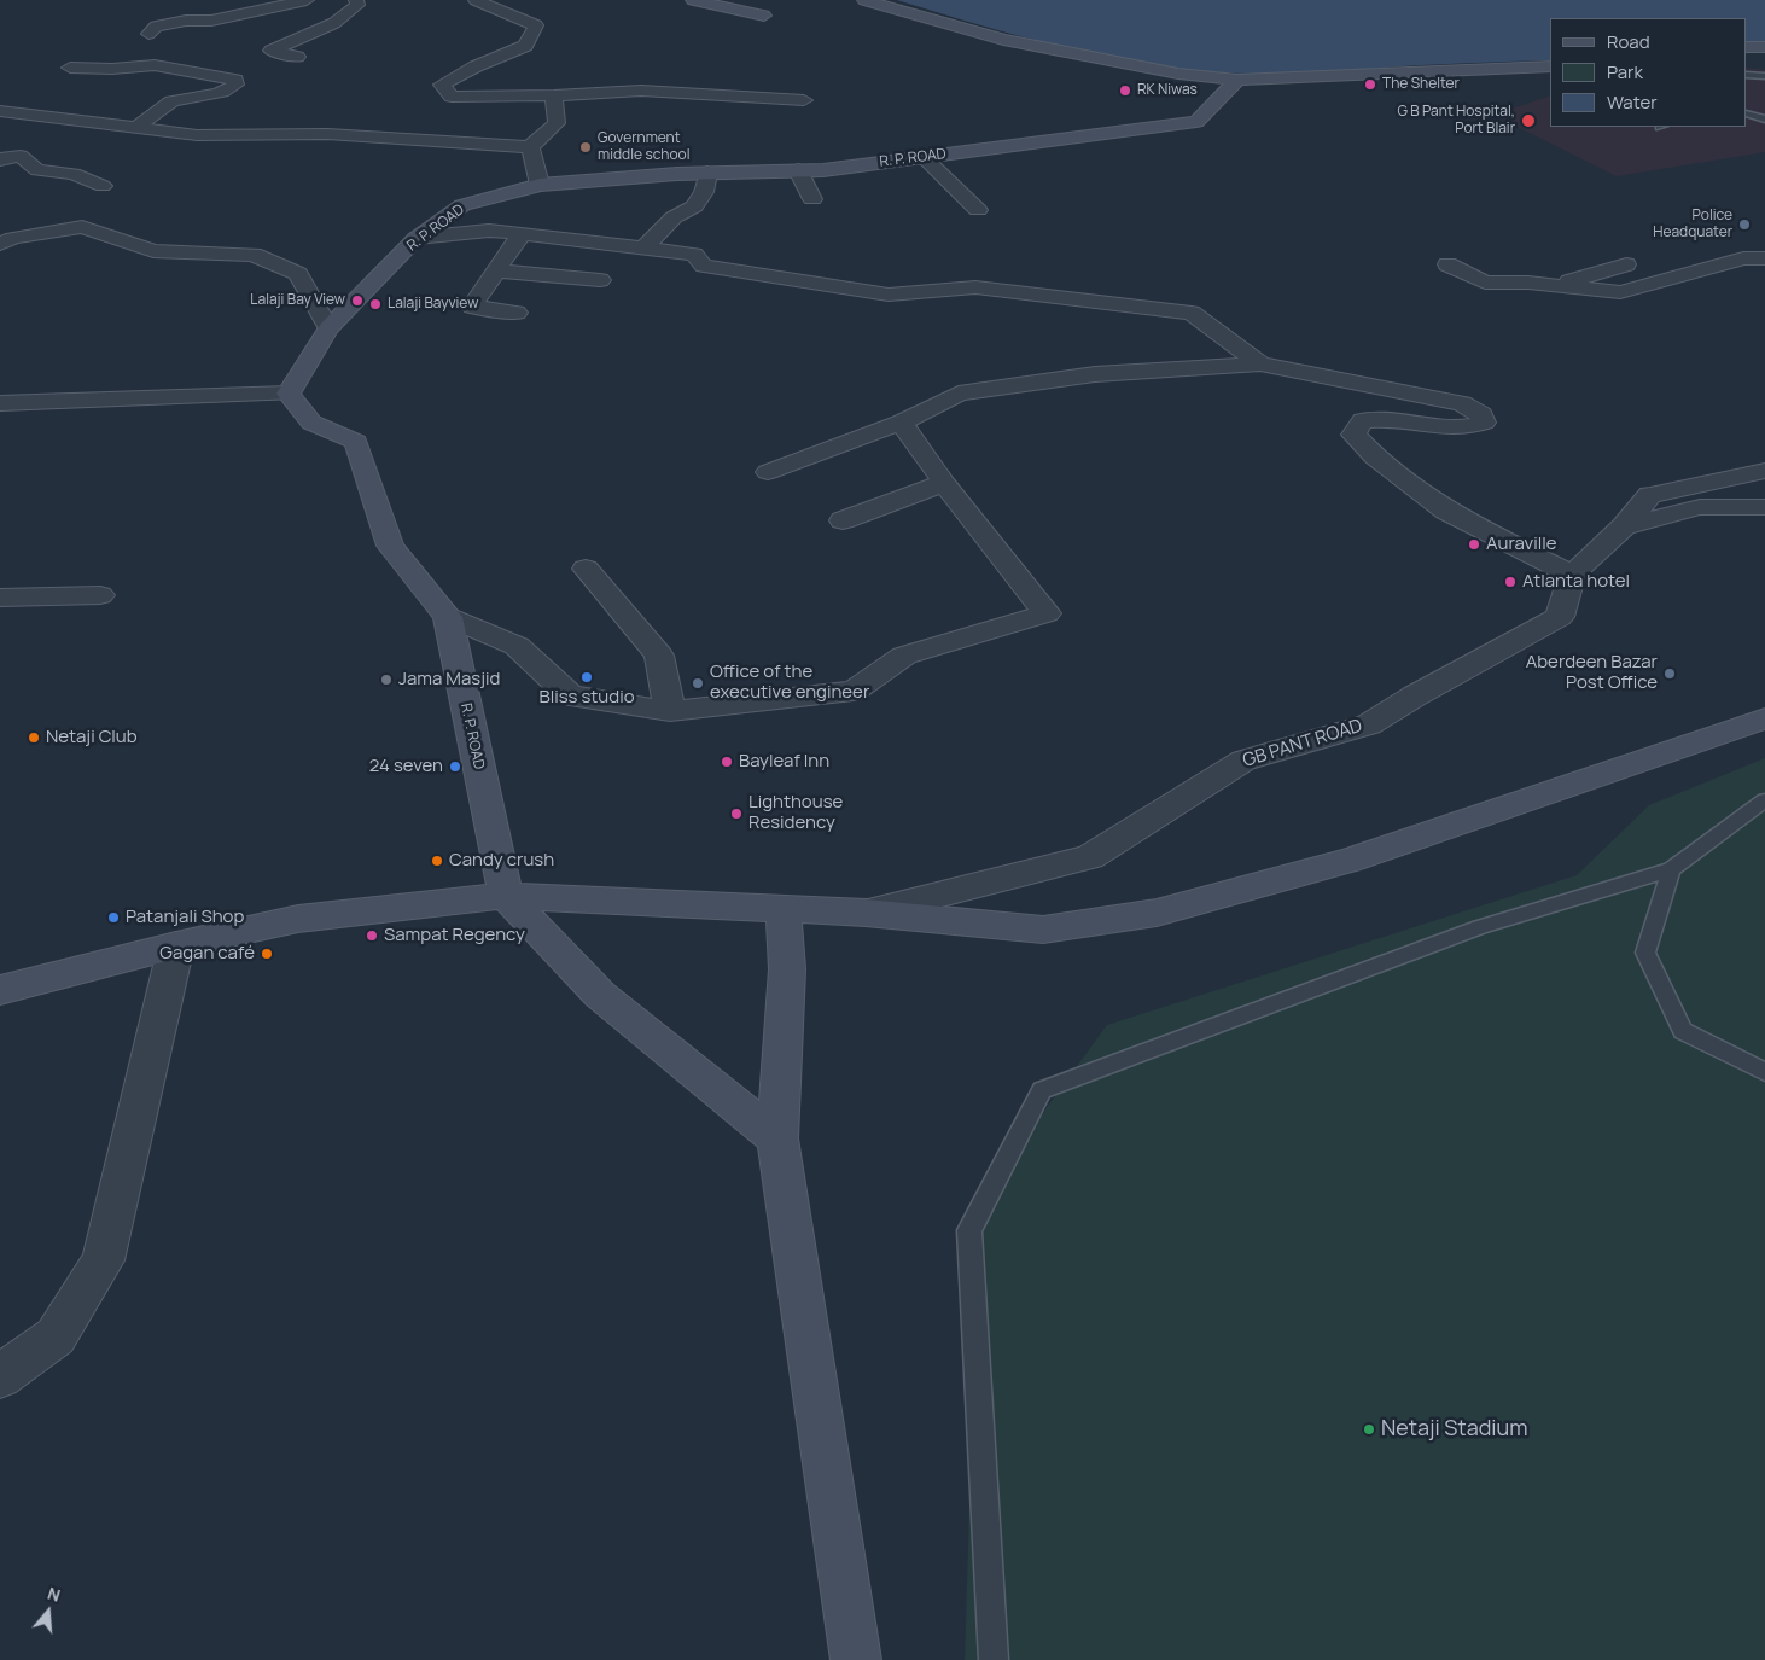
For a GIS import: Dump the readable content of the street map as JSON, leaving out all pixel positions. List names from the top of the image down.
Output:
{
  "streets": {
    "street": ["R. P. ROAD", "GB PANT ROAD"]
  },
  "places": [
    "The Shelter",
    "RK Niwas",
    "G B Pant Hospital, Port Blair",
    "Government middle school",
    "Police Headquater",
    "Lalaji Bay View",
    "Lalaji Bayview",
    "Auraville",
    "Atlanta hotel",
    "Aberdeen Bazar Post Office",
    "Bliss studio",
    "Jama Masjid",
    "Office of the executive engineer",
    "Netaji Club",
    "Bayleaf Inn",
    "24 seven",
    "Lighthouse Residency",
    "Candy crush",
    "Patanjali Shop",
    "Sampat Regency",
    "Gagan café",
    "Netaji Stadium"
  ],
  "legend": ["Road", "Park", "Water"],
  "north": "top"
}
